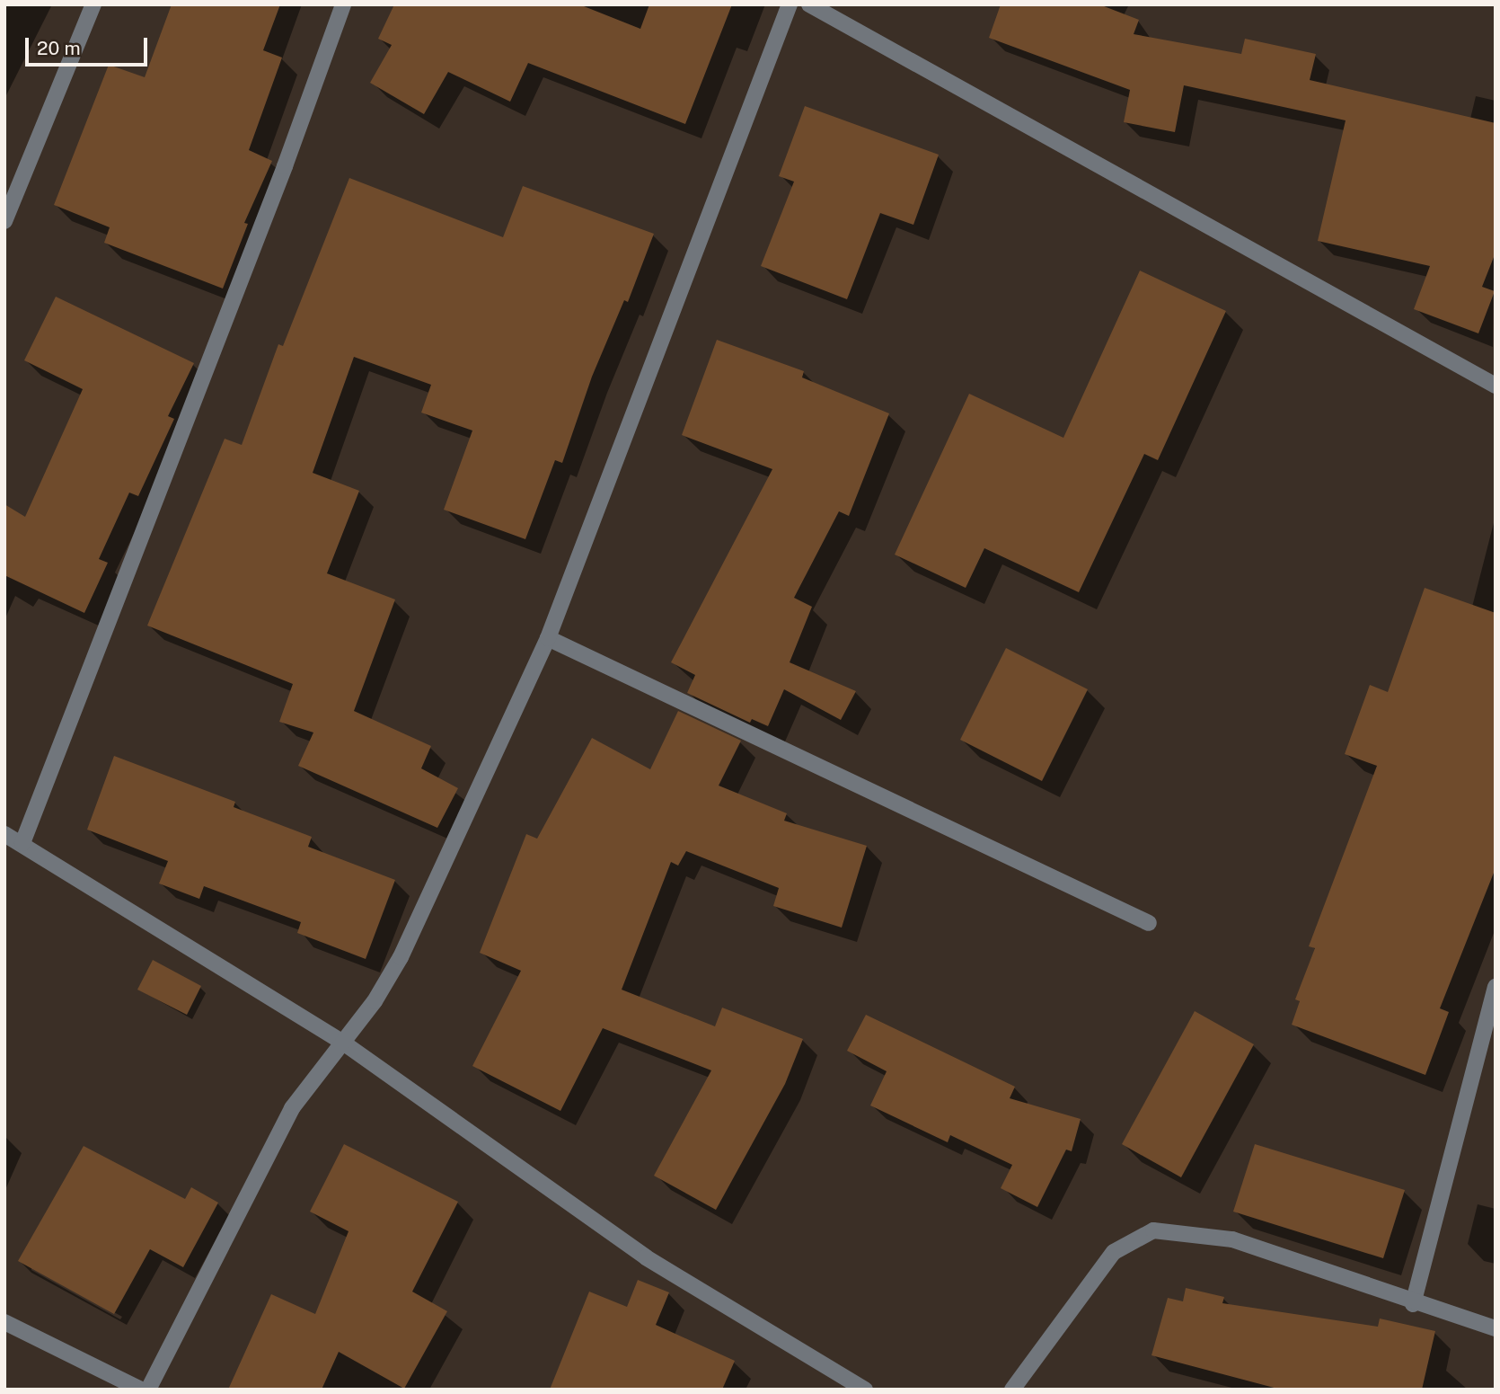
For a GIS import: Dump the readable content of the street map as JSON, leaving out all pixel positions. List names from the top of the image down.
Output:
{
  "scale_bar": "20 m"
}
